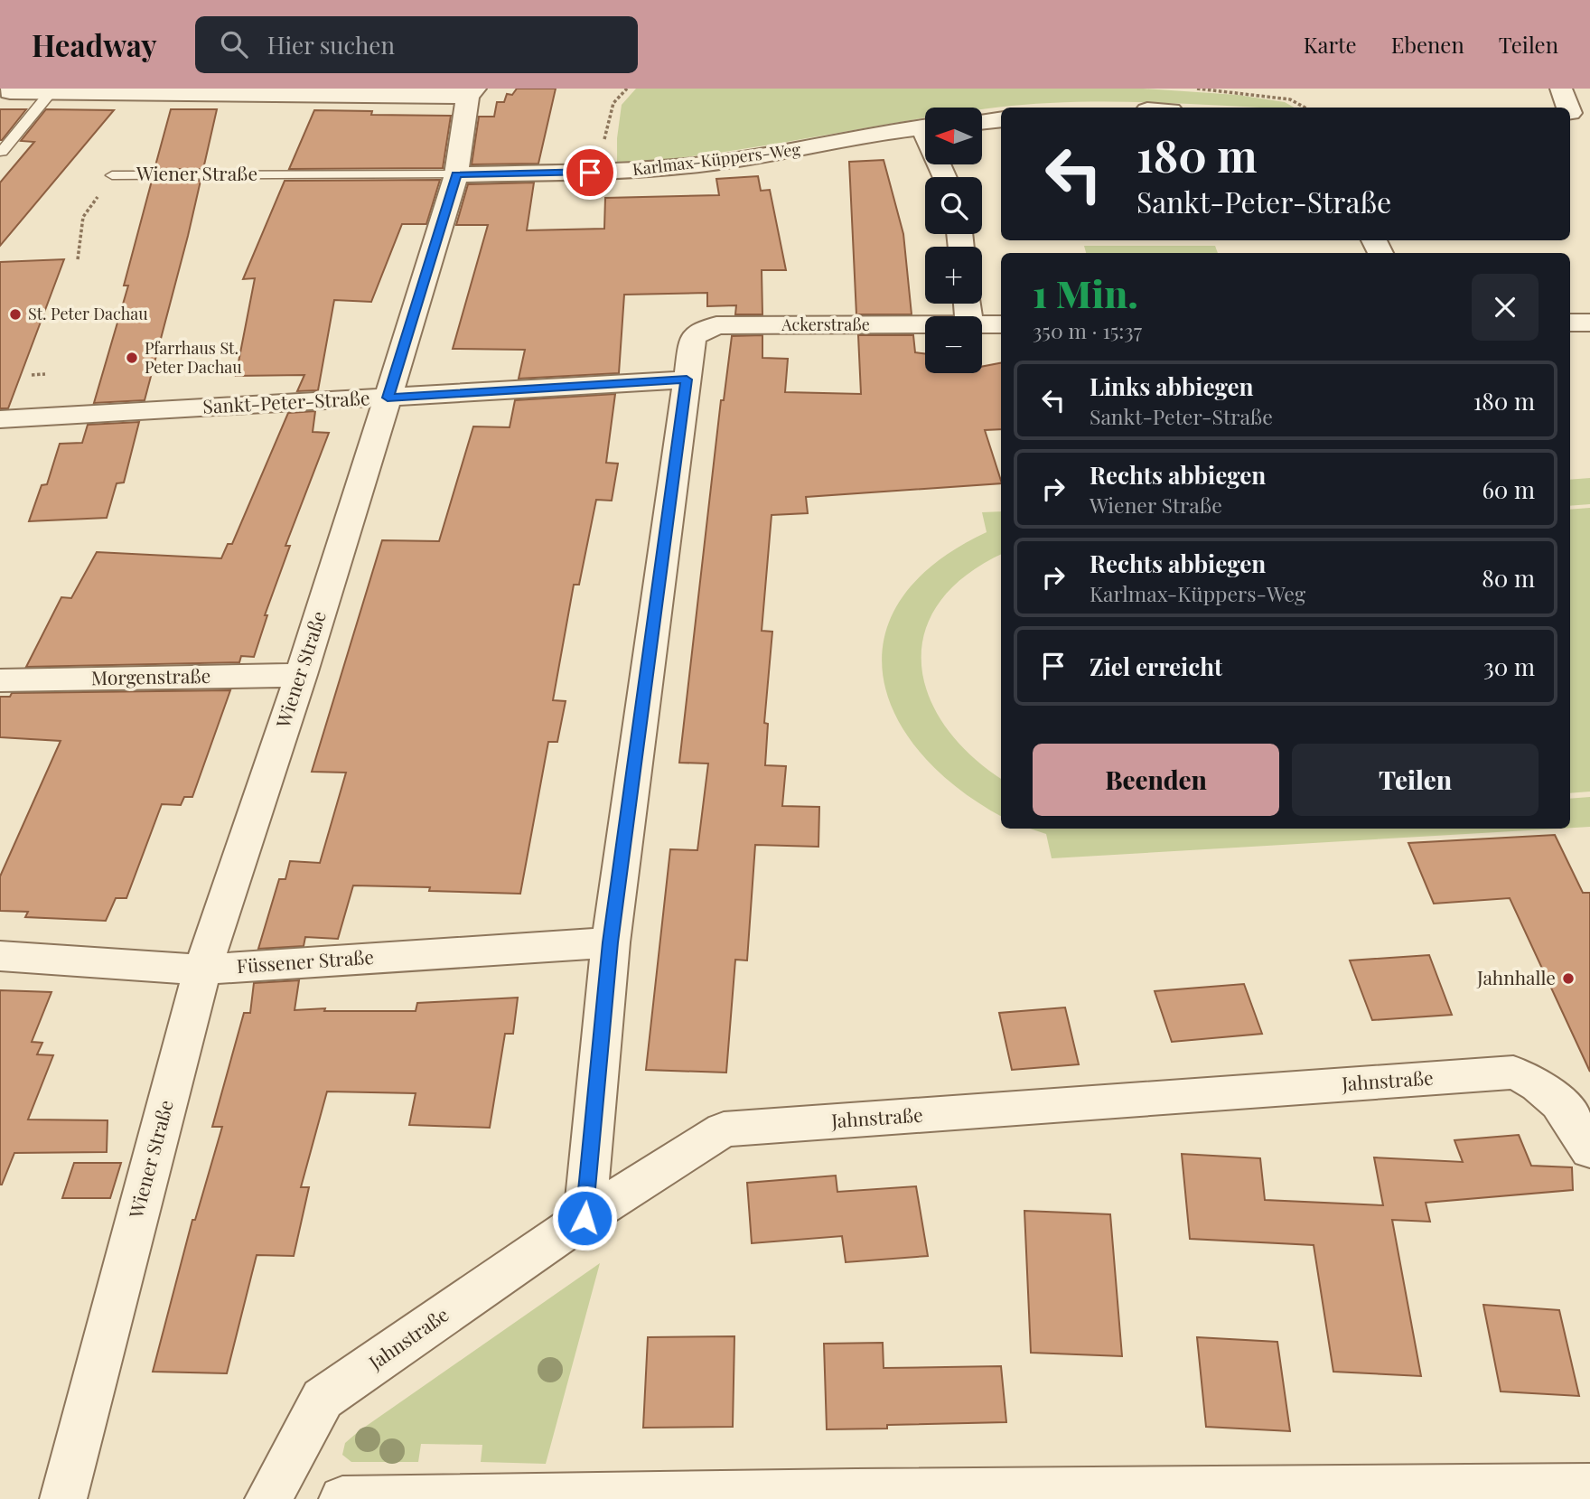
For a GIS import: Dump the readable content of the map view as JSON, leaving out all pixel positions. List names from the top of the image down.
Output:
{
  "streets": {
    "street": [
      "Karlmax-Küppers-Weg",
      "Wiener Straße",
      "Ackerstraße",
      "Sankt-Peter-Straße",
      "Morgenstraße",
      "Füssener Straße",
      "Jahnstraße"
    ]
  },
  "crossings": [
    ["Karlmax-Küppers-Weg", "Wiener Straße"],
    ["Wiener Straße", "Sankt-Peter-Straße"],
    ["Wiener Straße", "Morgenstraße"],
    ["Wiener Straße", "Füssener Straße"],
    ["Ackerstraße", "Sankt-Peter-Straße"]
  ],
  "places": ["St. Peter Dachau", "Pfarrhaus St. Peter Dachau", "Jahnhalle"],
  "north": "left",
  "page": {
    "header": "Headway",
    "search": "Hier suchen",
    "nav": ["Karte", "Ebenen", "Teilen"],
    "map_buttons": ["+", "−"],
    "turn": ["180 m", "Sankt-Peter-Straße"],
    "heading": ["1 Min.", "350 m · 15:37"],
    "list": [
      {
        "name": "Links abbiegen",
        "note": "Sankt-Peter-Straße",
        "value": "180 m"
      },
      {
        "name": "Rechts abbiegen",
        "note": "Wiener Straße",
        "value": "60 m"
      },
      {
        "name": "Rechts abbiegen",
        "note": "Karlmax-Küppers-Weg",
        "value": "80 m"
      },
      {
        "name": "Ziel erreicht",
        "value": "30 m"
      }
    ],
    "buttons": ["Beenden", "Teilen"]
  }
}
